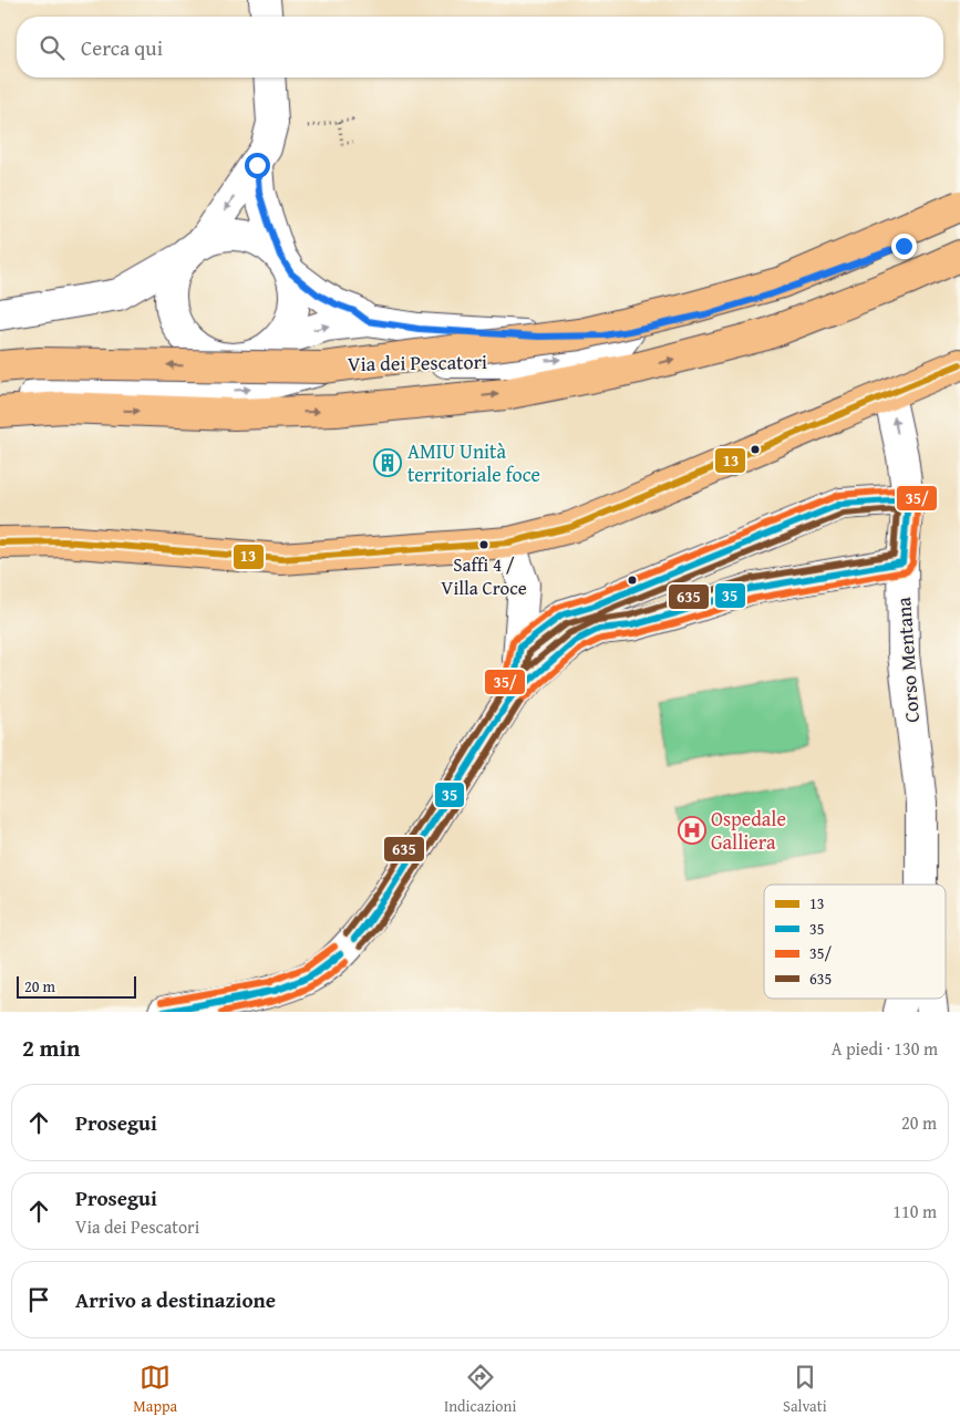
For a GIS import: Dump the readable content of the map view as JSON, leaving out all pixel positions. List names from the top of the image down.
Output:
{
  "streets": {
    "street": ["Via dei Pescatori", "Corso Mentana"]
  },
  "places": {
    "building": ["AMIU Unità territoriale foce"],
    "other": ["Saffi 4 / Villa Croce"],
    "hospital": ["Ospedale Galliera"]
  },
  "lines": [
    "transit line 13",
    "transit line 35/",
    "transit line 35",
    "transit line 635"
  ],
  "legend": [
    "13",
    "35",
    "35/",
    "635"
  ],
  "scale_bar": "20 m",
  "page": {
    "search": "Cerca qui",
    "scale": "20 m",
    "heading": ["2 min", "A piedi · 130 m"],
    "list": [
      ["Prosegui", "20 m"],
      ["Prosegui", "Via dei Pescatori", "110 m"],
      "Arrivo a destinazione"
    ],
    "nav": ["Mappa", "Indicazioni", "Salvati"]
  }
}
